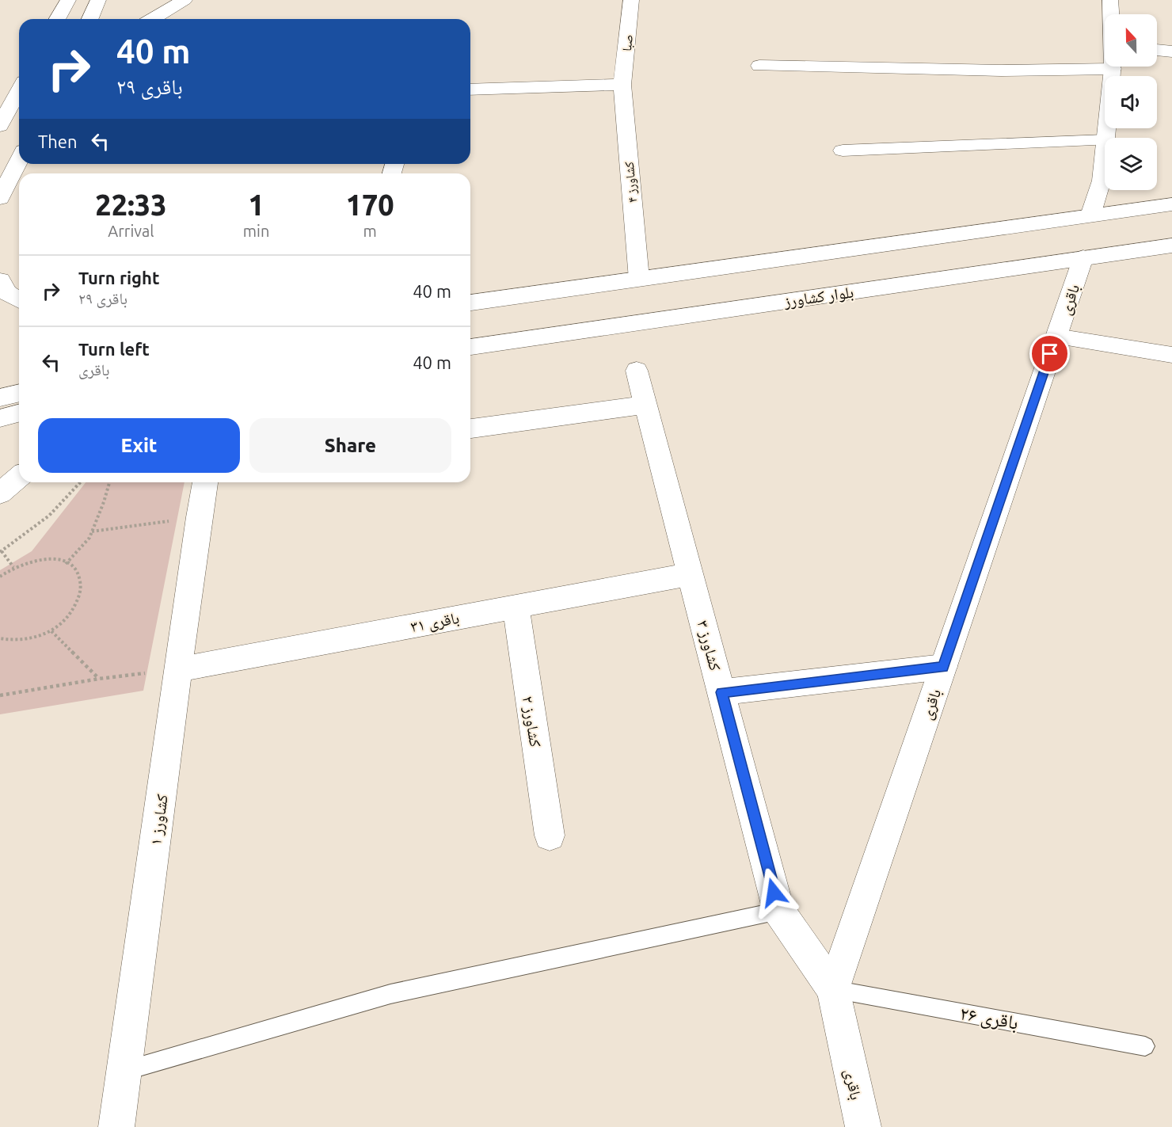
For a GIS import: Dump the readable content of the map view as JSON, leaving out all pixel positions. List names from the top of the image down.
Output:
{
  "streets": {
    "street": [
      "صبا",
      "کشاورز ۴",
      "بلوار کشاورز",
      "باقری",
      "باقری ۳۱",
      "کشاورز ۳",
      "کشاورز ۲",
      "کشاورز ۱"
    ],
    "lane": ["باقری ۲۶"]
  },
  "crossings": [
    ["صبا", "کشاورز ۴"],
    ["بلوار کشاورز", "باقری"],
    ["باقری", "کشاورز ۳"],
    ["باقری", "باقری ۲۶"],
    ["باقری ۳۱", "کشاورز ۳"],
    ["باقری ۳۱", "کشاورز ۲"],
    ["باقری ۳۱", "کشاورز ۱"],
    ["کشاورز ۳", "باقری ۲۶"]
  ],
  "north": "top",
  "page": {
    "turn": ["40 m", "باقری ۲۹"],
    "then": "Then",
    "eta": [
      "22:33",
      "Arrival",
      "1",
      "min",
      "170",
      "m"
    ],
    "list": [
      {
        "name": "Turn right",
        "note": "باقری ۲۹",
        "value": "40 m"
      },
      {
        "name": "Turn left",
        "note": "باقری",
        "value": "40 m"
      }
    ],
    "buttons": ["Exit", "Share"]
  }
}
